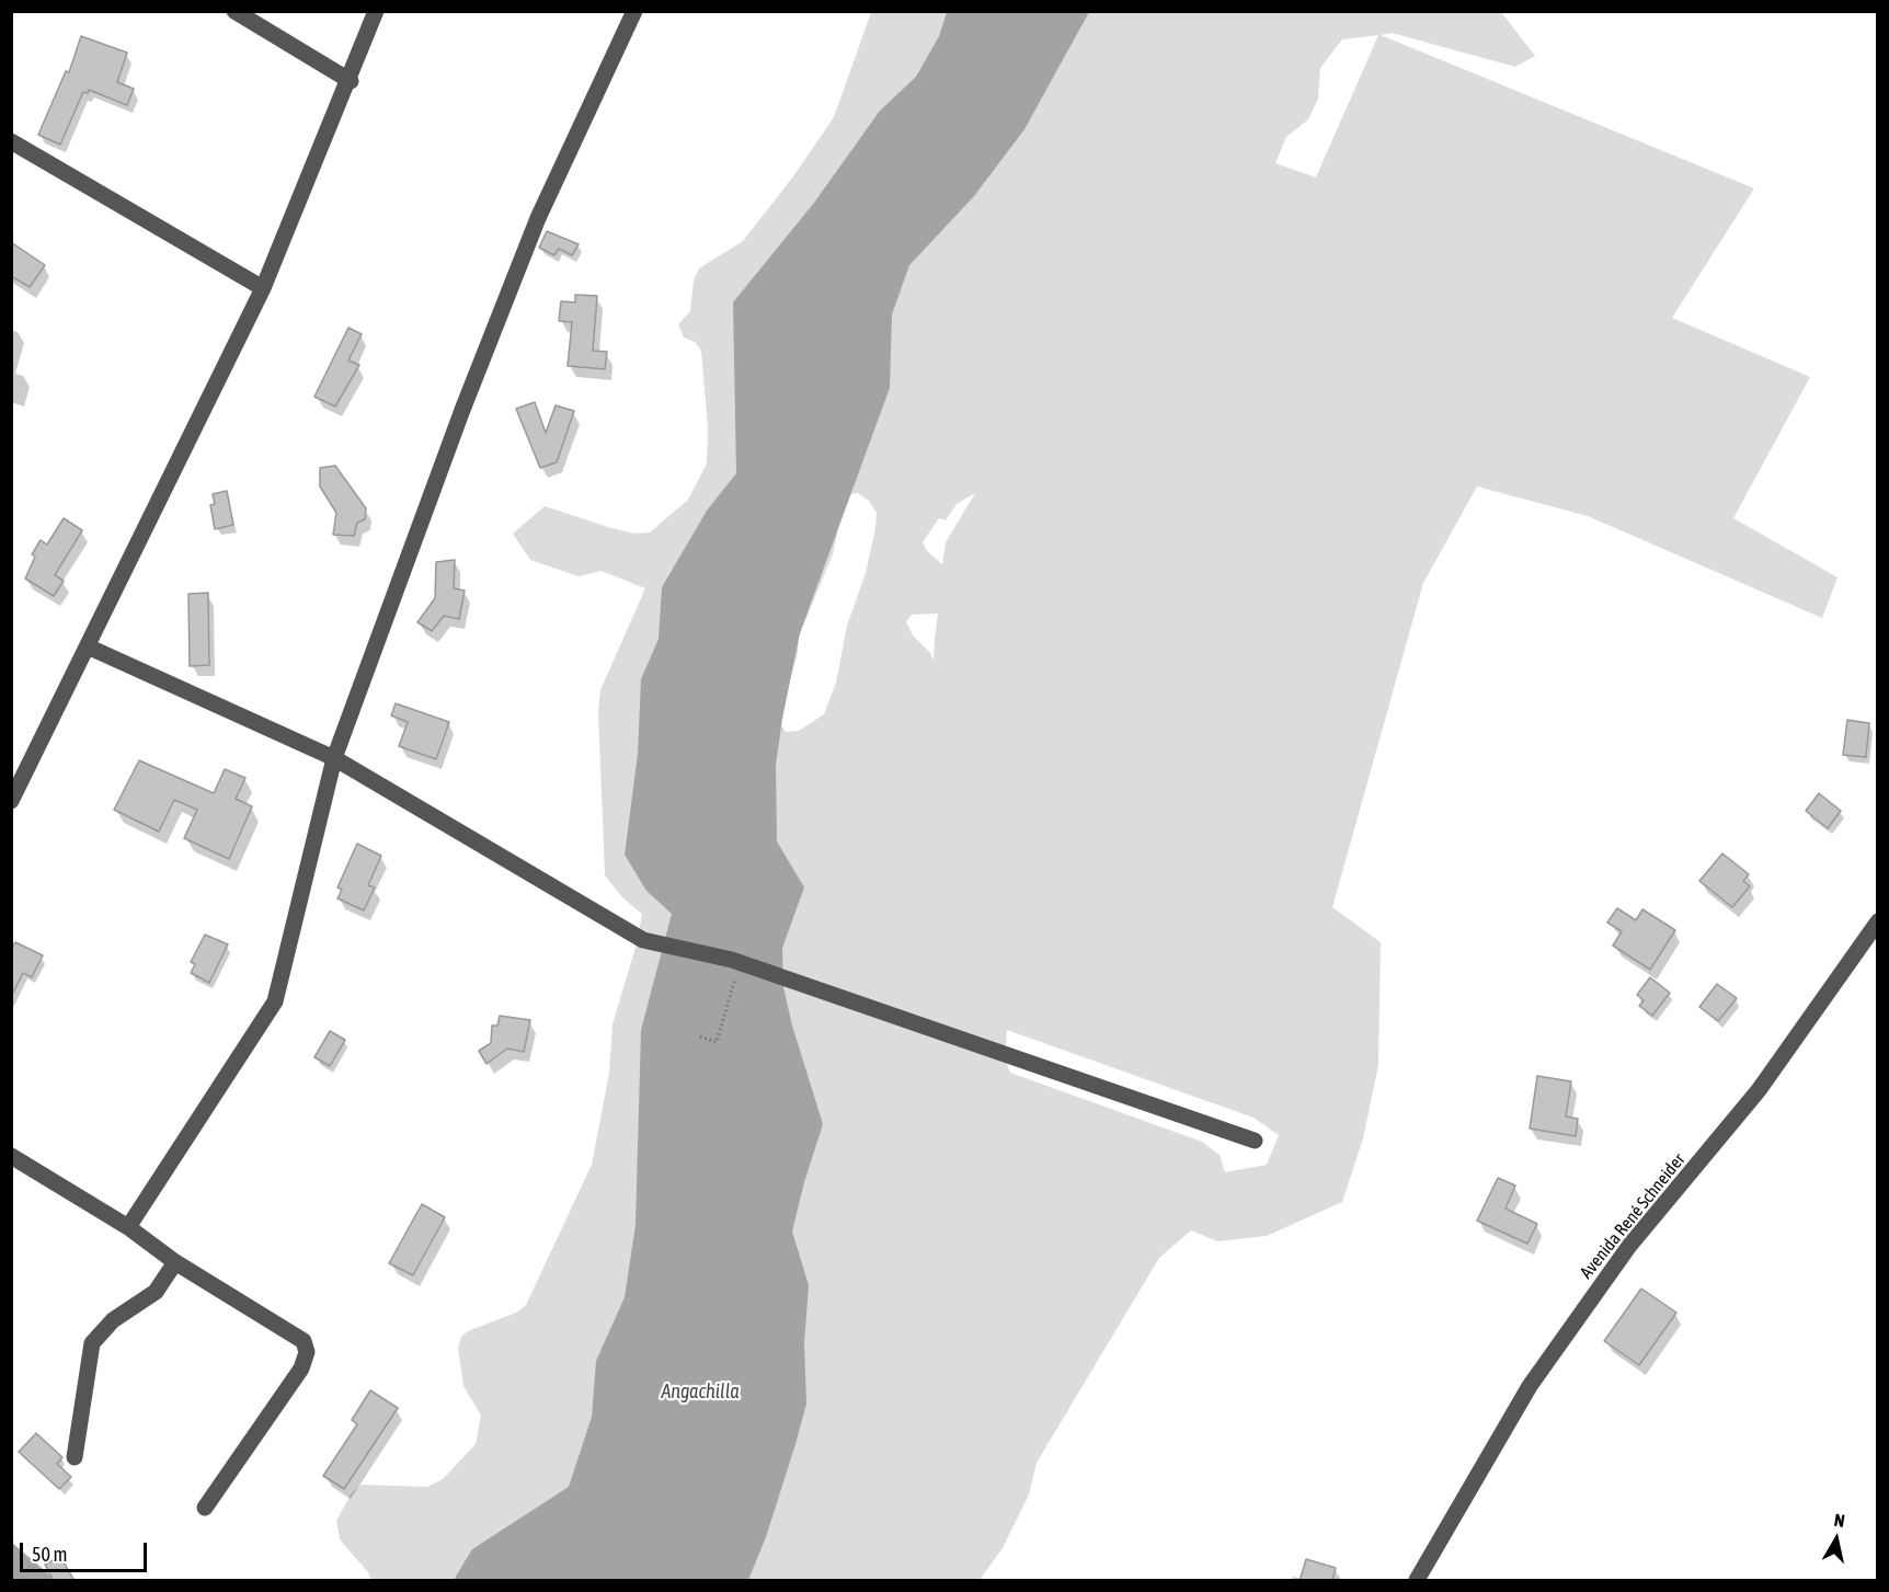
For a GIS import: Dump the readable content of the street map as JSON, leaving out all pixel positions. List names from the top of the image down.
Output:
{
  "streets": {
    "street": ["Avenida René Schneider"]
  },
  "water": ["Angachilla"],
  "scale_bar": "50 m",
  "north": "top"
}
